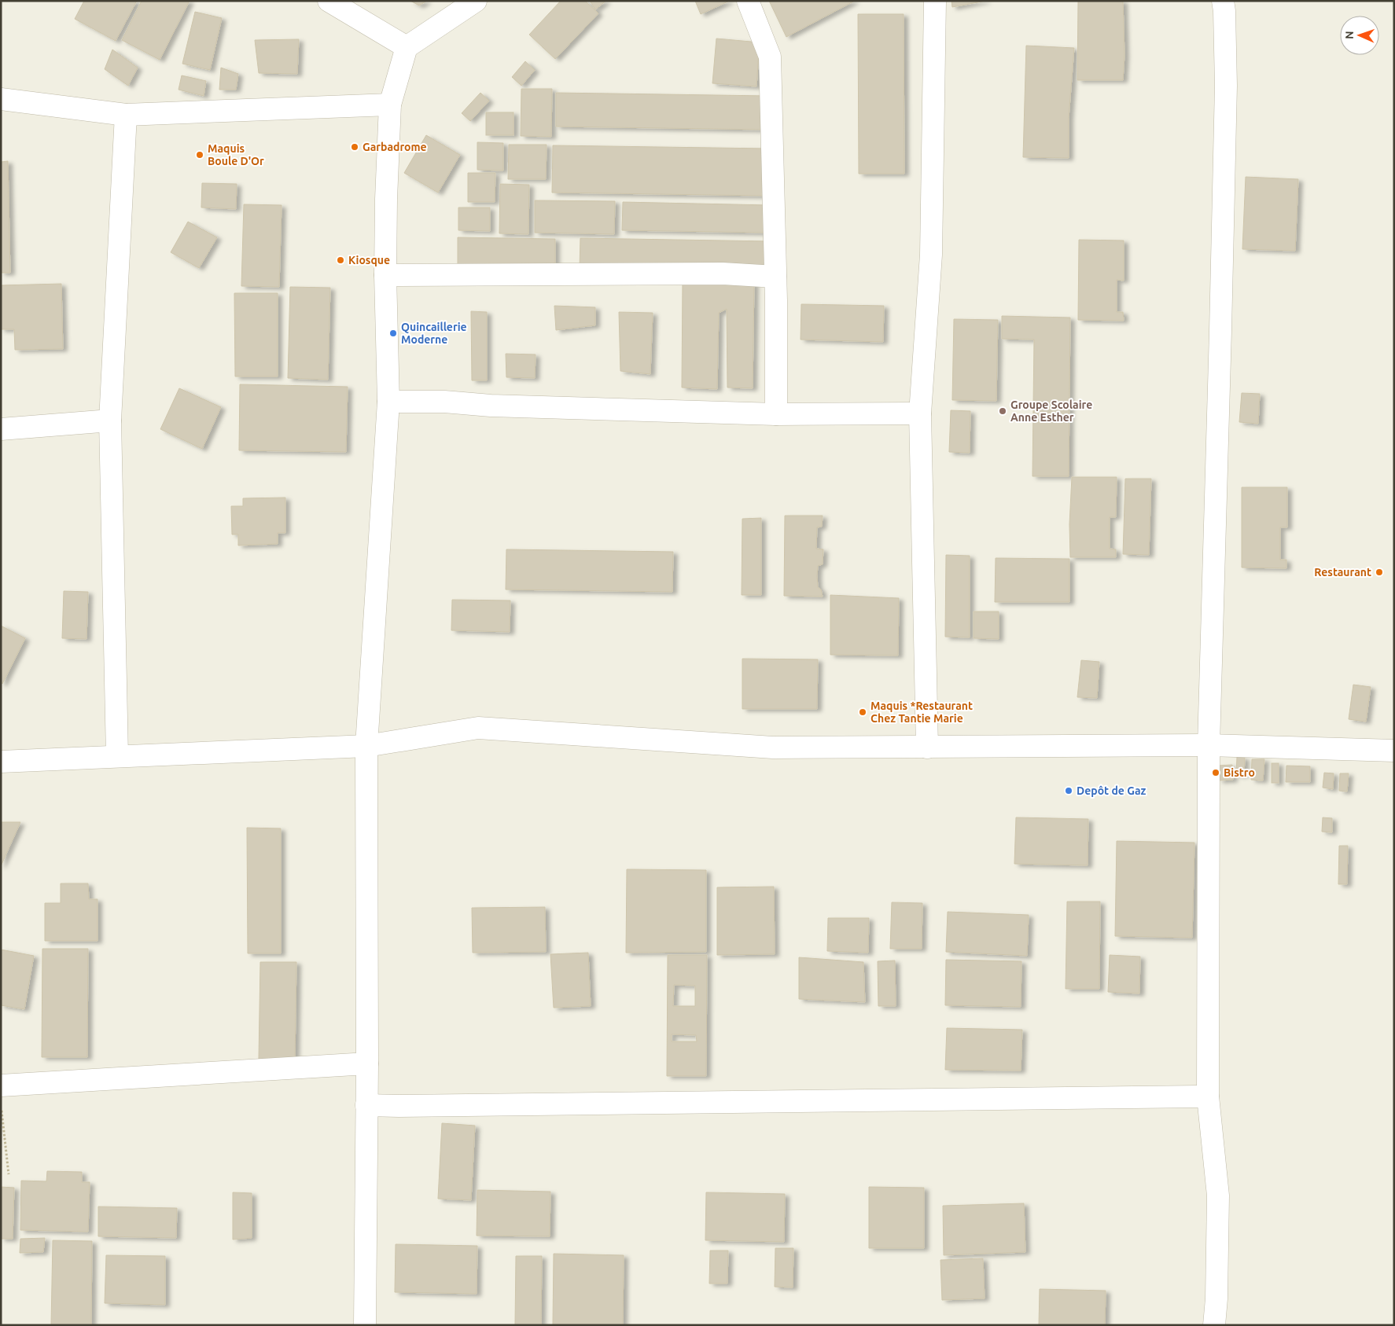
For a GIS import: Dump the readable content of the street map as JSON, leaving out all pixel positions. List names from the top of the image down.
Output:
{
  "places": [
    "Garbadrome",
    "Maquis Boule D'Or",
    "Kiosque",
    "Quincaillerie Moderne",
    "Groupe Scolaire Anne Esther",
    "Restaurant",
    "Maquis *Restaurant Chez Tantie Marie",
    "Bistro",
    "Depôt de Gaz"
  ],
  "north": "left"
}
